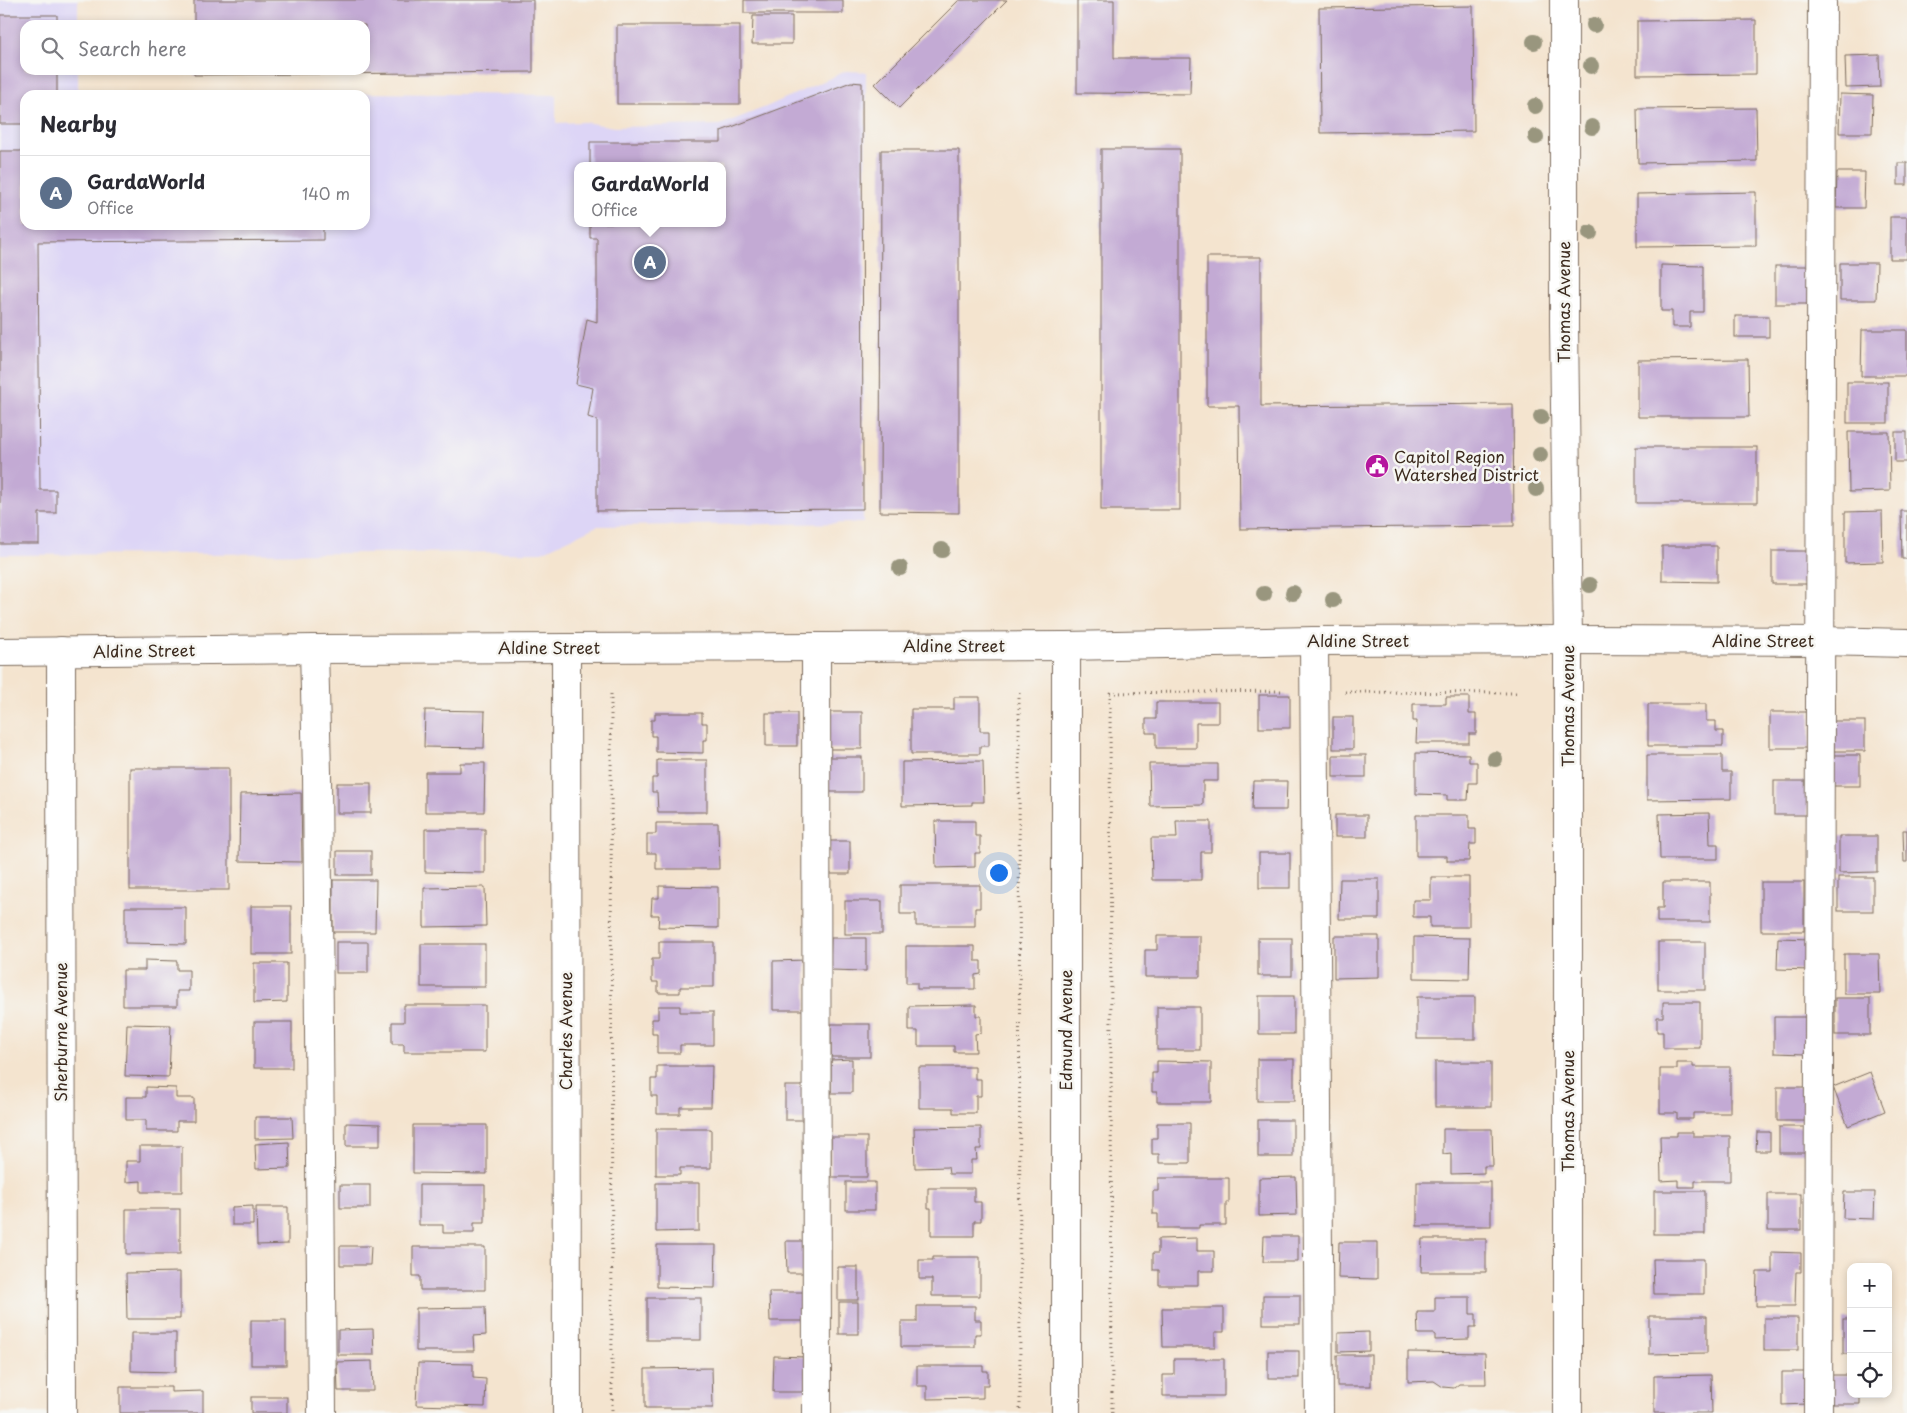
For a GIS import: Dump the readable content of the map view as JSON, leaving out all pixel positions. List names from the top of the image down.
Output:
{
  "streets": {
    "street": [
      "Thomas Avenue",
      "Aldine Street",
      "Edmund Avenue",
      "Charles Avenue",
      "Sherburne Avenue"
    ]
  },
  "crossings": [
    ["Thomas Avenue", "Aldine Street"],
    ["Aldine Street", "Edmund Avenue"],
    ["Aldine Street", "Charles Avenue"],
    ["Aldine Street", "Sherburne Avenue"]
  ],
  "places": {
    "public building": ["Capitol Region Watershed District"]
  },
  "page": {
    "search": "Search here",
    "heading": "Nearby",
    "list": [
      {
        "mark": "A",
        "name": "GardaWorld",
        "note": "Office",
        "value": "140 m"
      }
    ],
    "popup": ["GardaWorld", "Office"],
    "pins": "A",
    "map_buttons": ["+", "−"]
  }
}
